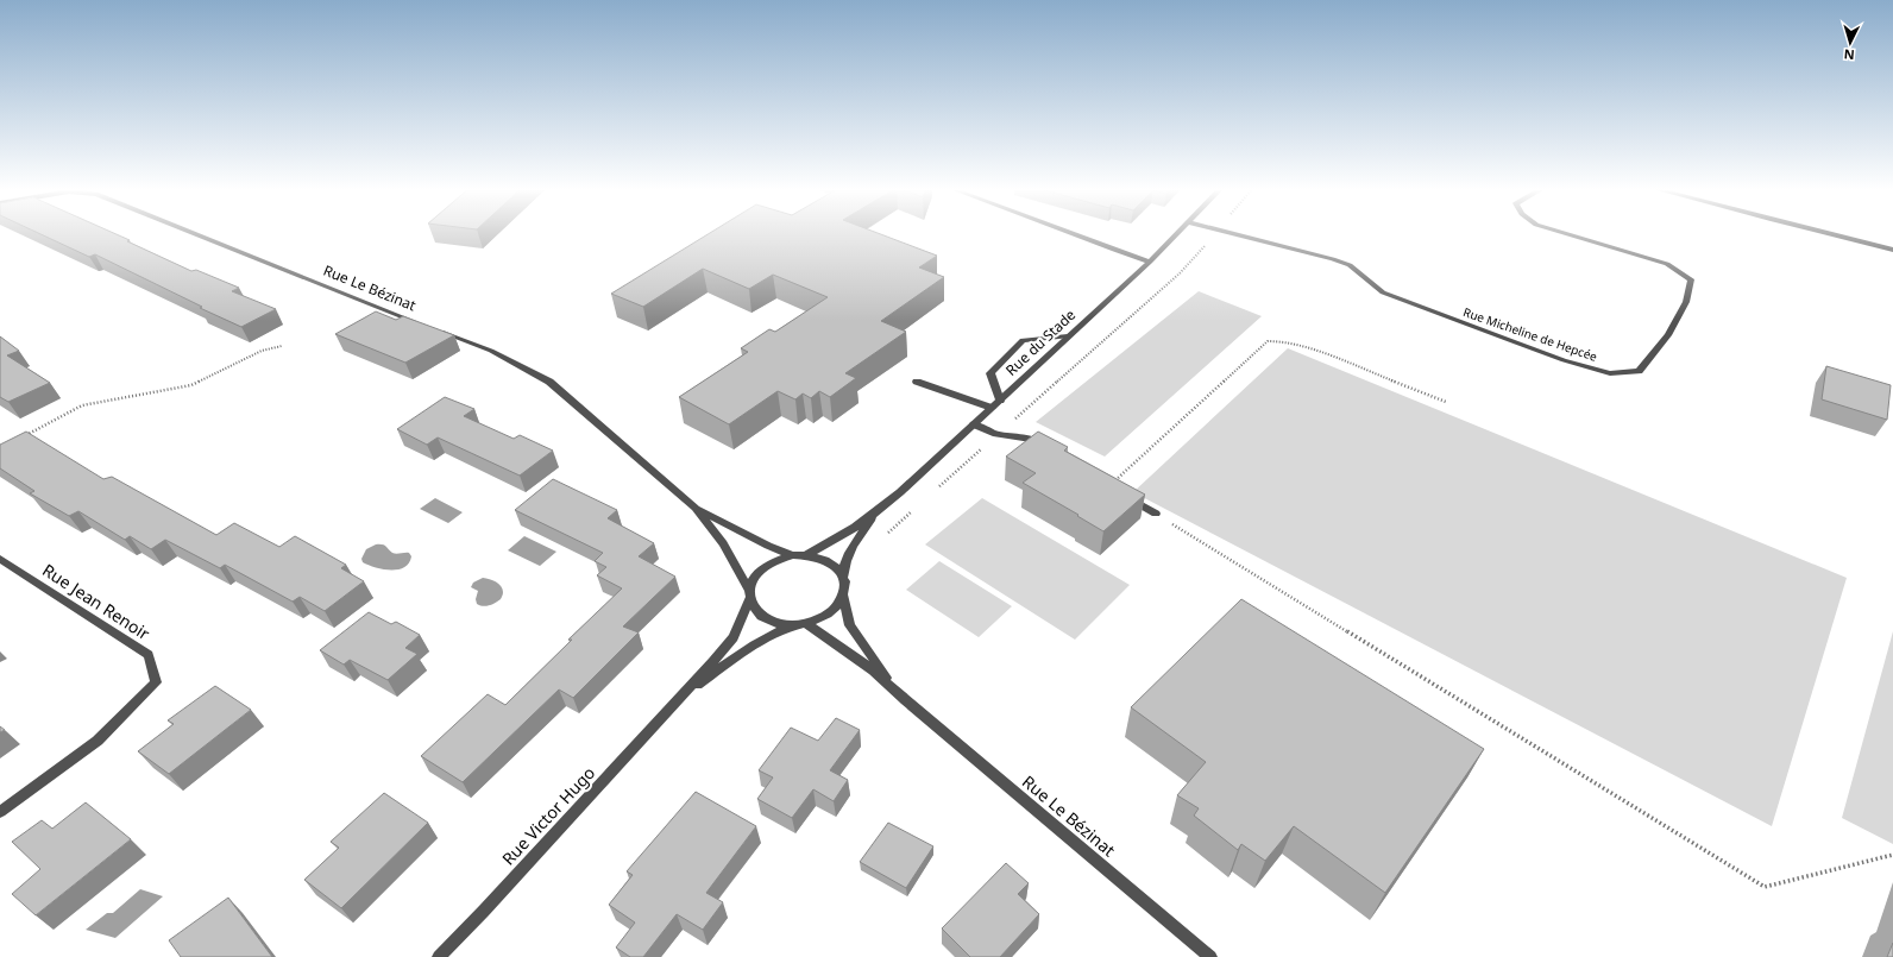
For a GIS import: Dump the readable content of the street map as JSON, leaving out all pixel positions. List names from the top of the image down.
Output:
{
  "streets": {
    "street": [
      "Rue Le Bézinat",
      "Rue Micheline de Hepcée",
      "Rue du Stade",
      "Rue Jean Renoir",
      "Rue Victor Hugo"
    ]
  },
  "crossings": [
    ["Rue Le Bézinat", "Rue du Stade"],
    ["Rue Le Bézinat", "Rue Victor Hugo"],
    ["Rue du Stade", "Rue Victor Hugo"]
  ],
  "north": "bottom"
}
